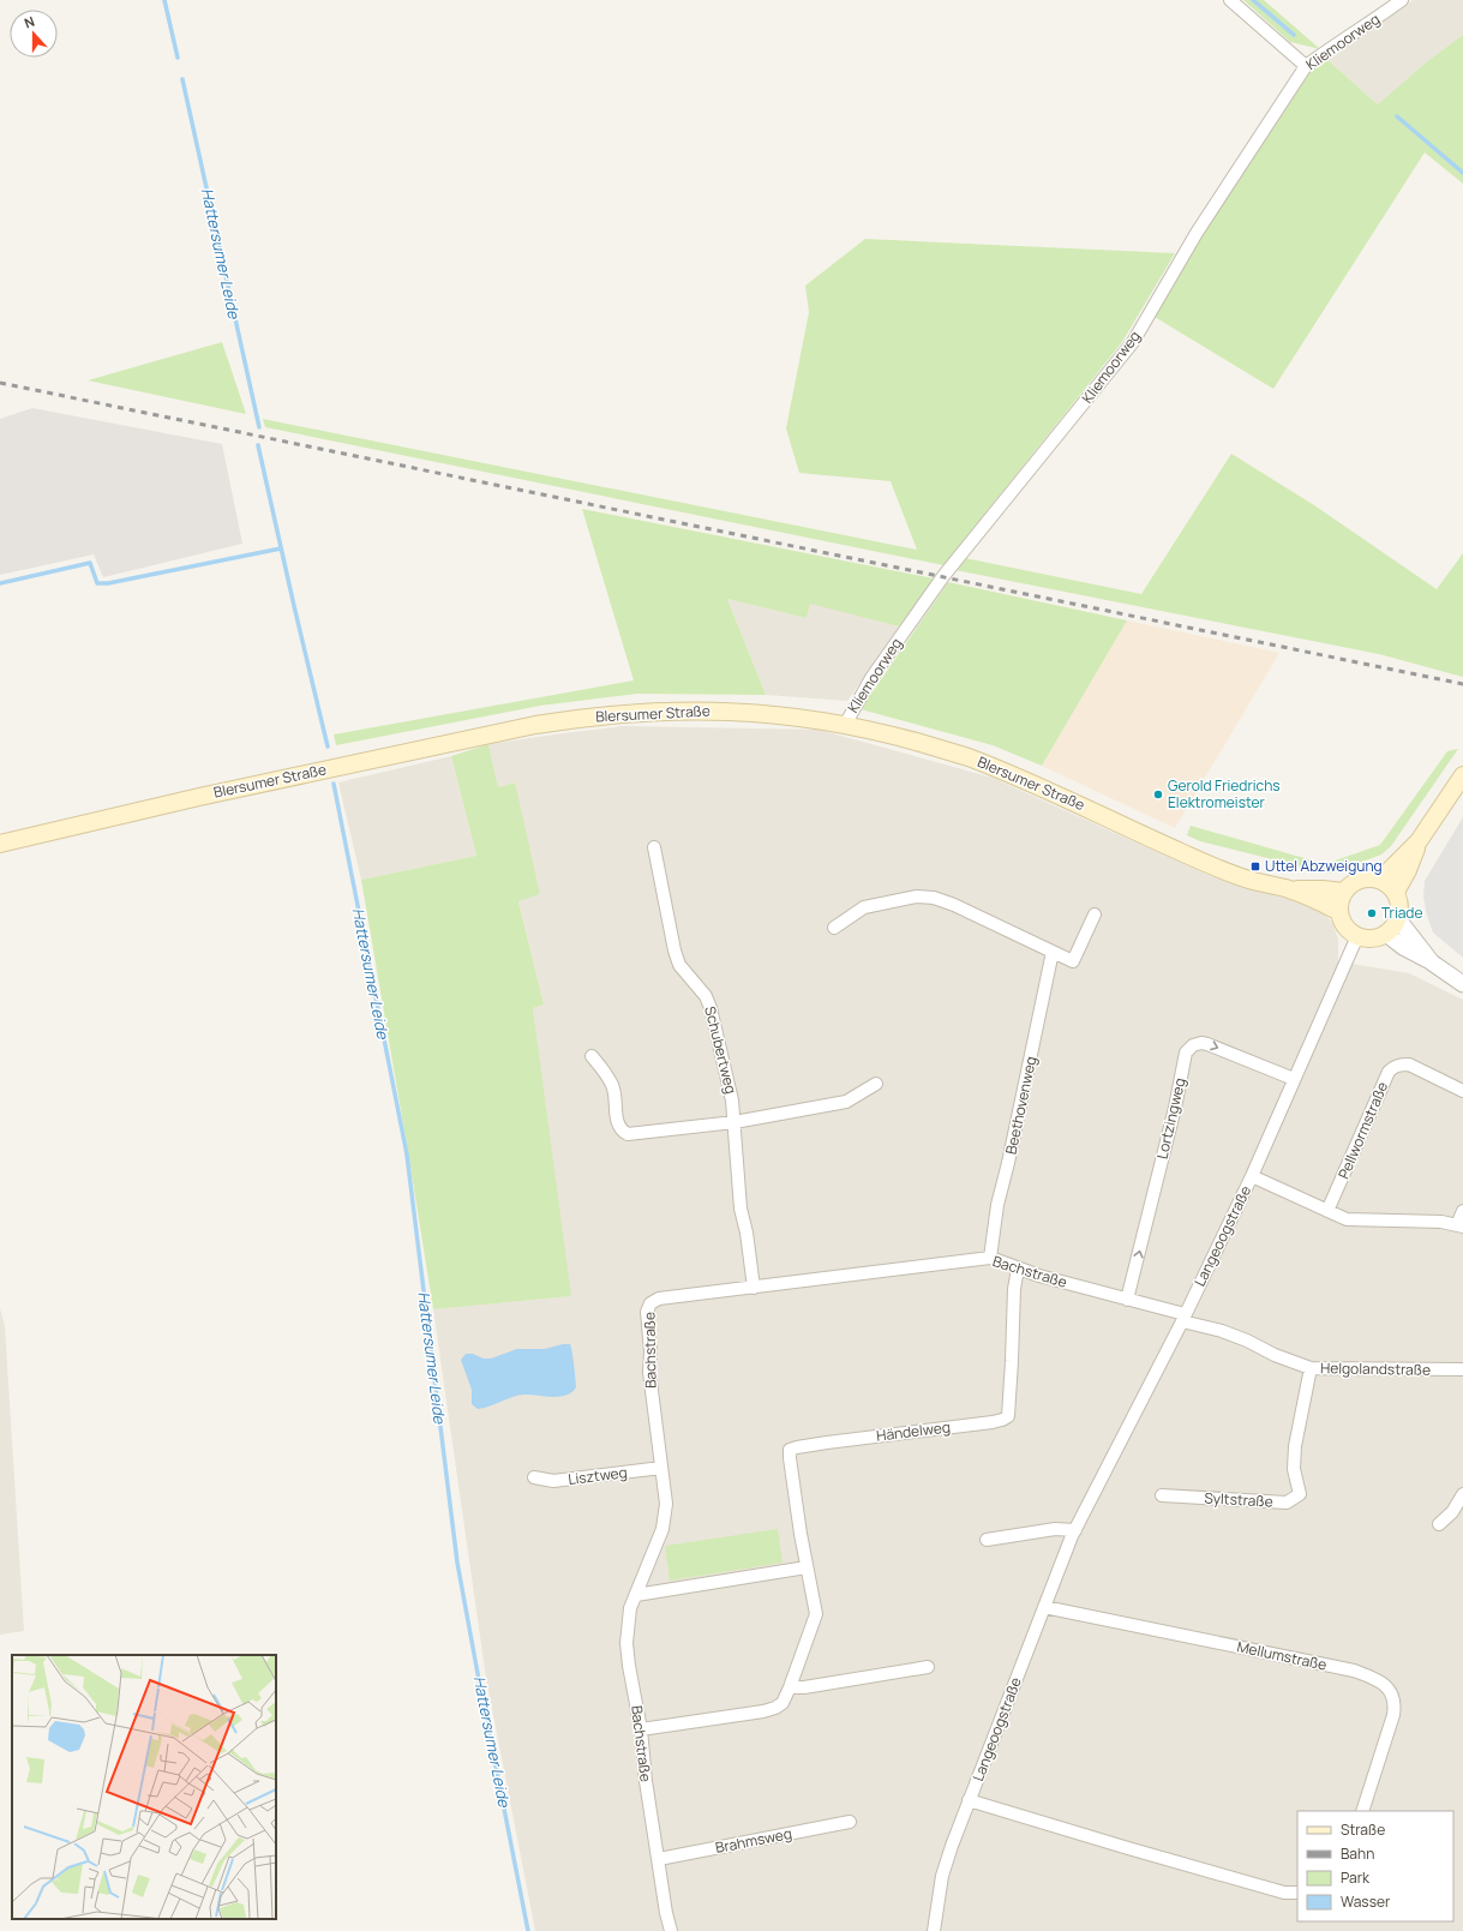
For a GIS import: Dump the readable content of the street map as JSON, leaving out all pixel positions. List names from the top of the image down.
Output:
{
  "streets": {
    "main road": ["Blersumer Straße"],
    "street": [
      "Kliemoorweg",
      "Schubertweg",
      "Beethovenweg",
      "Lortzingweg",
      "Pellwormstraße",
      "Langeoogstraße",
      "Bachstraße",
      "Helgolandstraße",
      "Händelweg",
      "Lisztweg",
      "Syltstraße",
      "Mellumstraße",
      "Brahmsweg"
    ]
  },
  "crossings": [
    ["Kliemoorweg", "Blersumer Straße"],
    ["Blersumer Straße", "Langeoogstraße"],
    ["Schubertweg", "Bachstraße"],
    ["Beethovenweg", "Bachstraße"],
    ["Lortzingweg", "Langeoogstraße"],
    ["Lortzingweg", "Bachstraße"],
    ["Langeoogstraße", "Bachstraße"],
    ["Langeoogstraße", "Helgolandstraße"],
    ["Langeoogstraße", "Mellumstraße"],
    ["Bachstraße", "Helgolandstraße"],
    ["Bachstraße", "Händelweg"],
    ["Bachstraße", "Lisztweg"],
    ["Bachstraße", "Brahmsweg"],
    ["Helgolandstraße", "Syltstraße"]
  ],
  "water": ["Hattersumer Leide"],
  "places": {
    "other": ["Gerold Friedrichs Elektromeister", "Triade"],
    "transit": ["Uttel Abzweigung"]
  },
  "legend": [
    "Straße",
    "Bahn",
    "Park",
    "Wasser"
  ],
  "north": "top"
}
